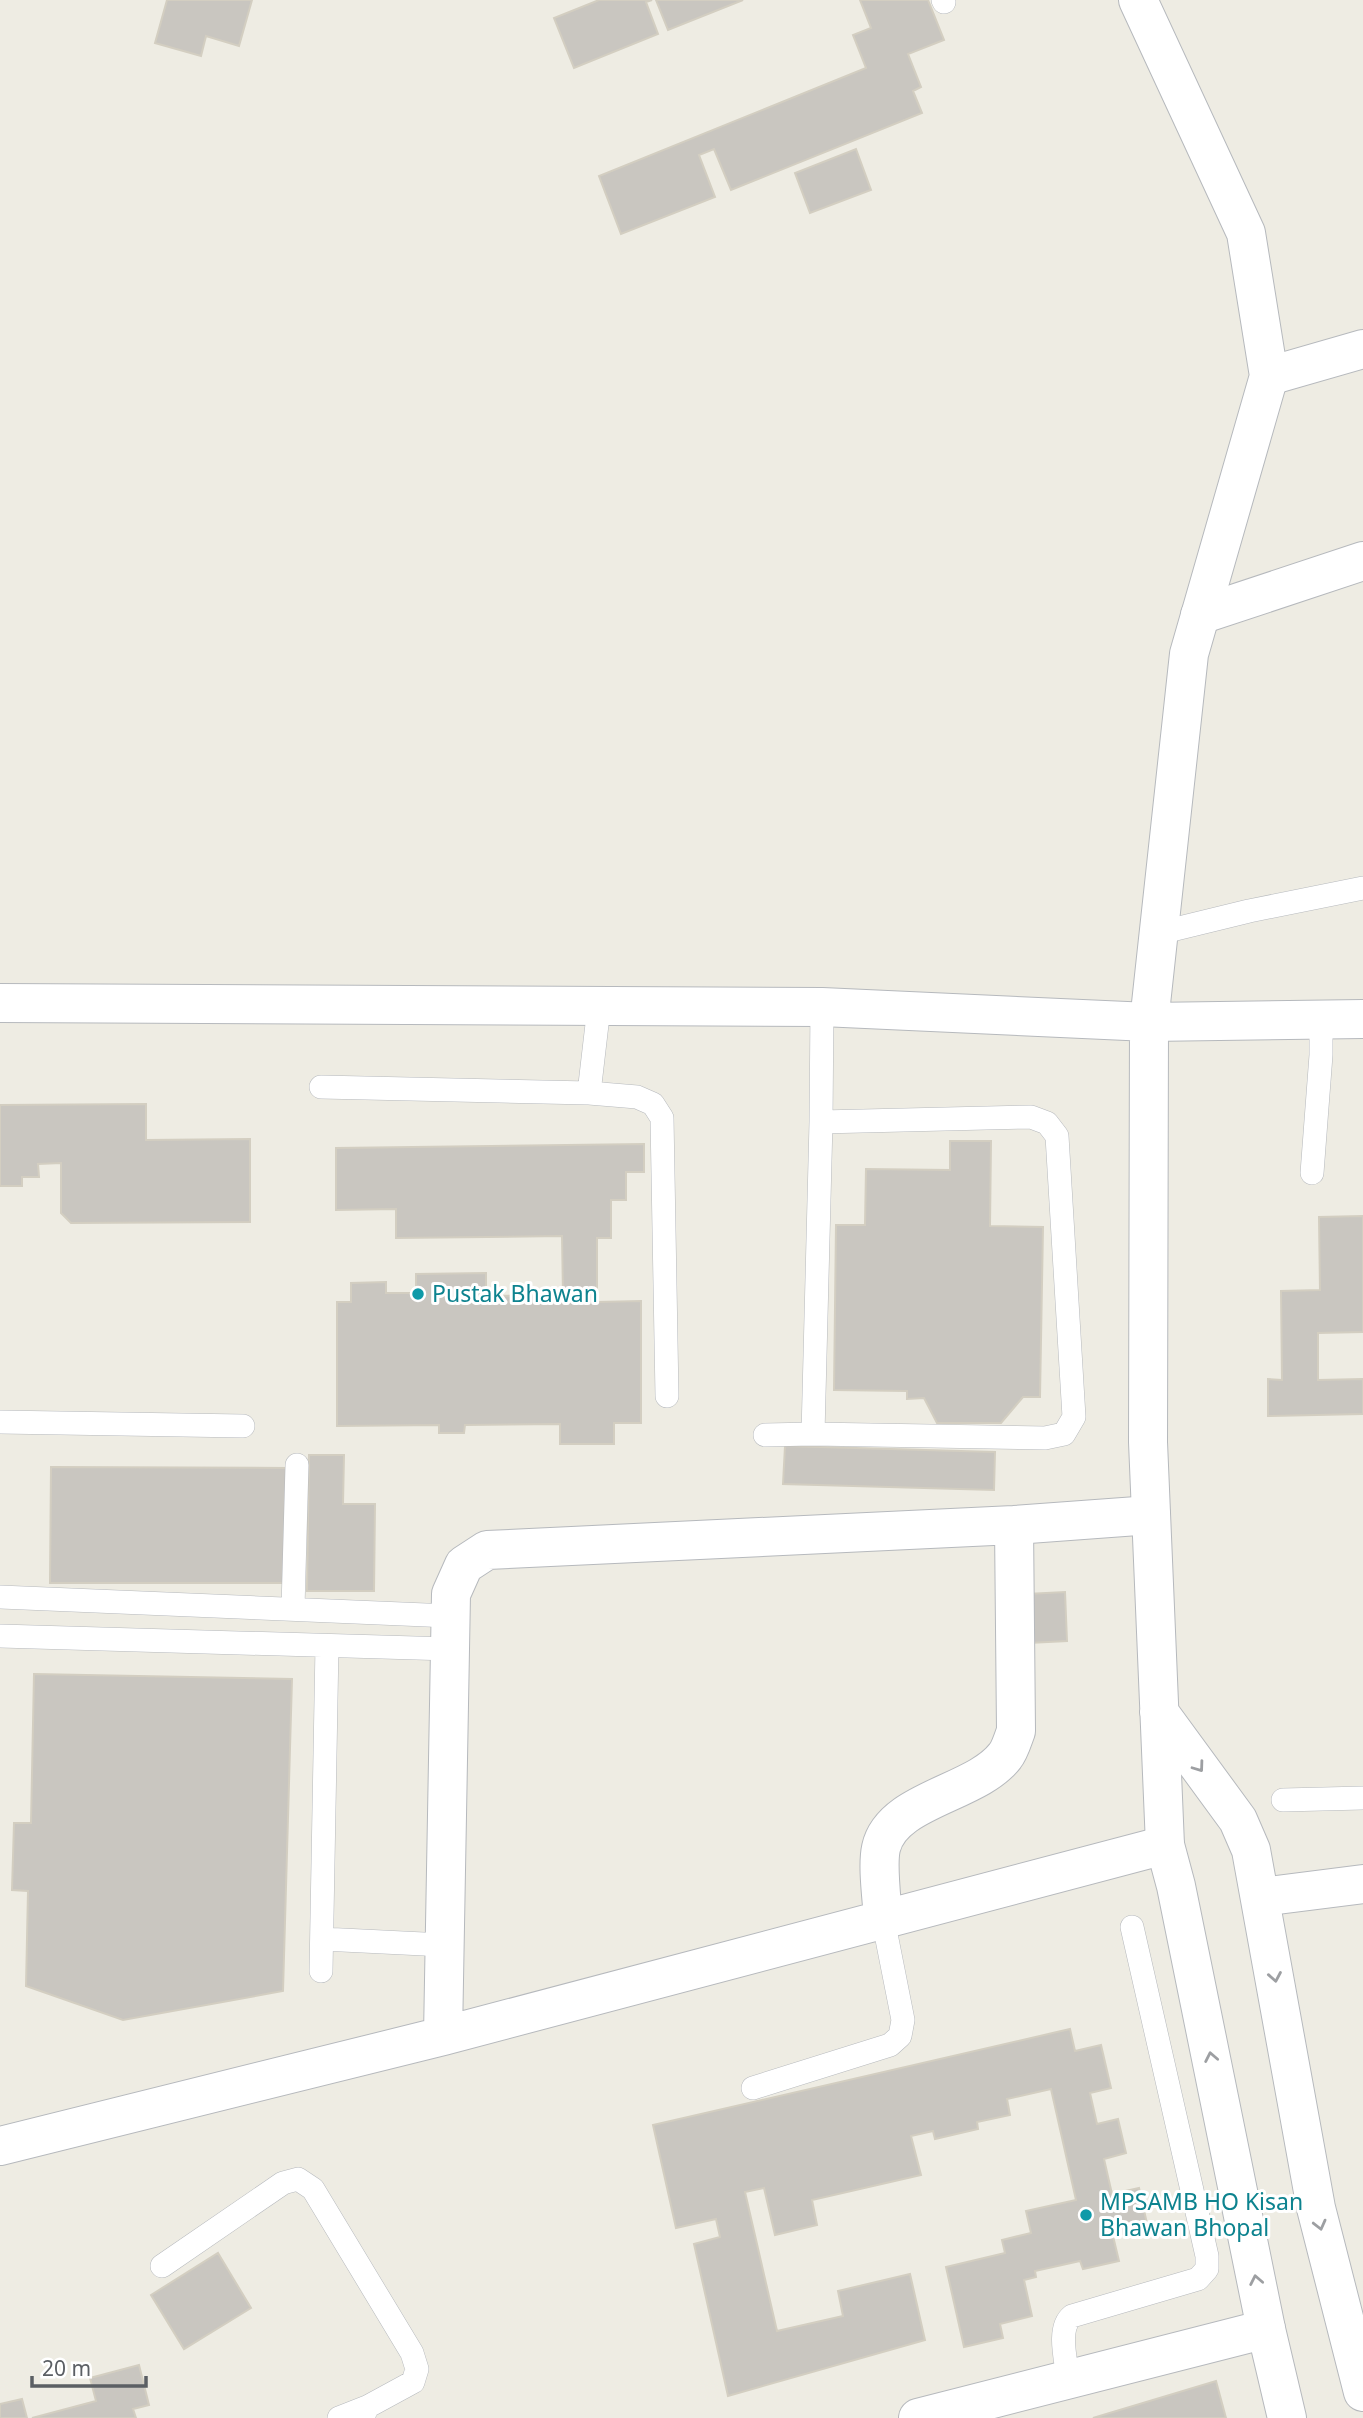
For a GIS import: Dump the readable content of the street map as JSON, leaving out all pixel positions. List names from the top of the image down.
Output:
{
  "places": ["Pustak Bhawan", "MPSAMB HO Kisan Bhawan Bhopal"],
  "scale_bar": "20 m"
}
